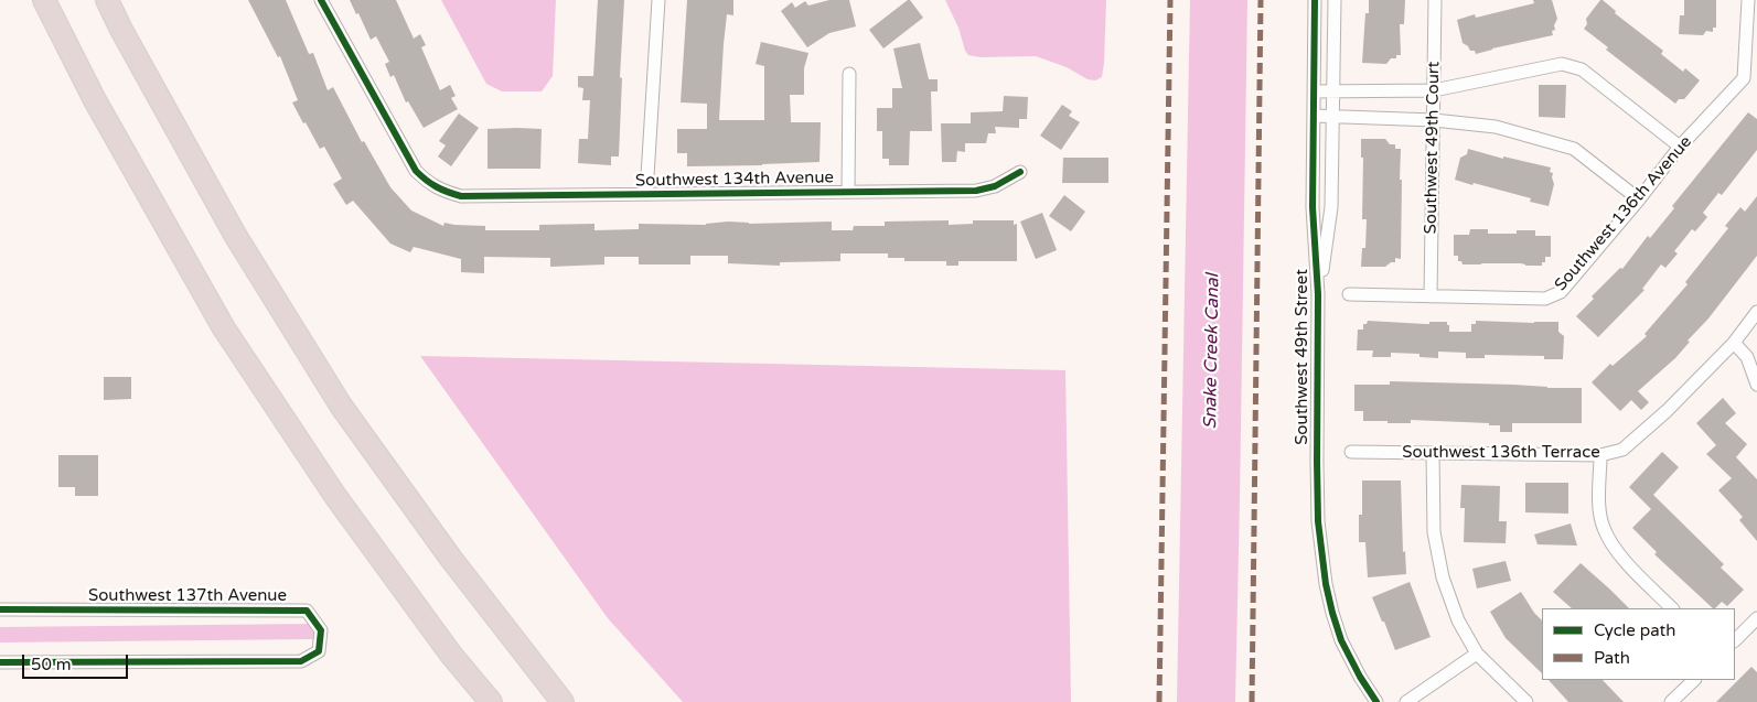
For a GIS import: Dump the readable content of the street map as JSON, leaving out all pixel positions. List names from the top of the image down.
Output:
{
  "streets": {
    "street": [
      "Southwest 49th Court",
      "Southwest 134th Avenue",
      "Southwest 136th Avenue",
      "Southwest 49th Street",
      "Southwest 136th Terrace",
      "Southwest 137th Avenue"
    ]
  },
  "crossings": [
    ["Southwest 49th Court", "Southwest 136th Avenue"]
  ],
  "water": ["Snake Creek Canal"],
  "legend": ["Cycle path", "Path"],
  "scale_bar": "50 m"
}
